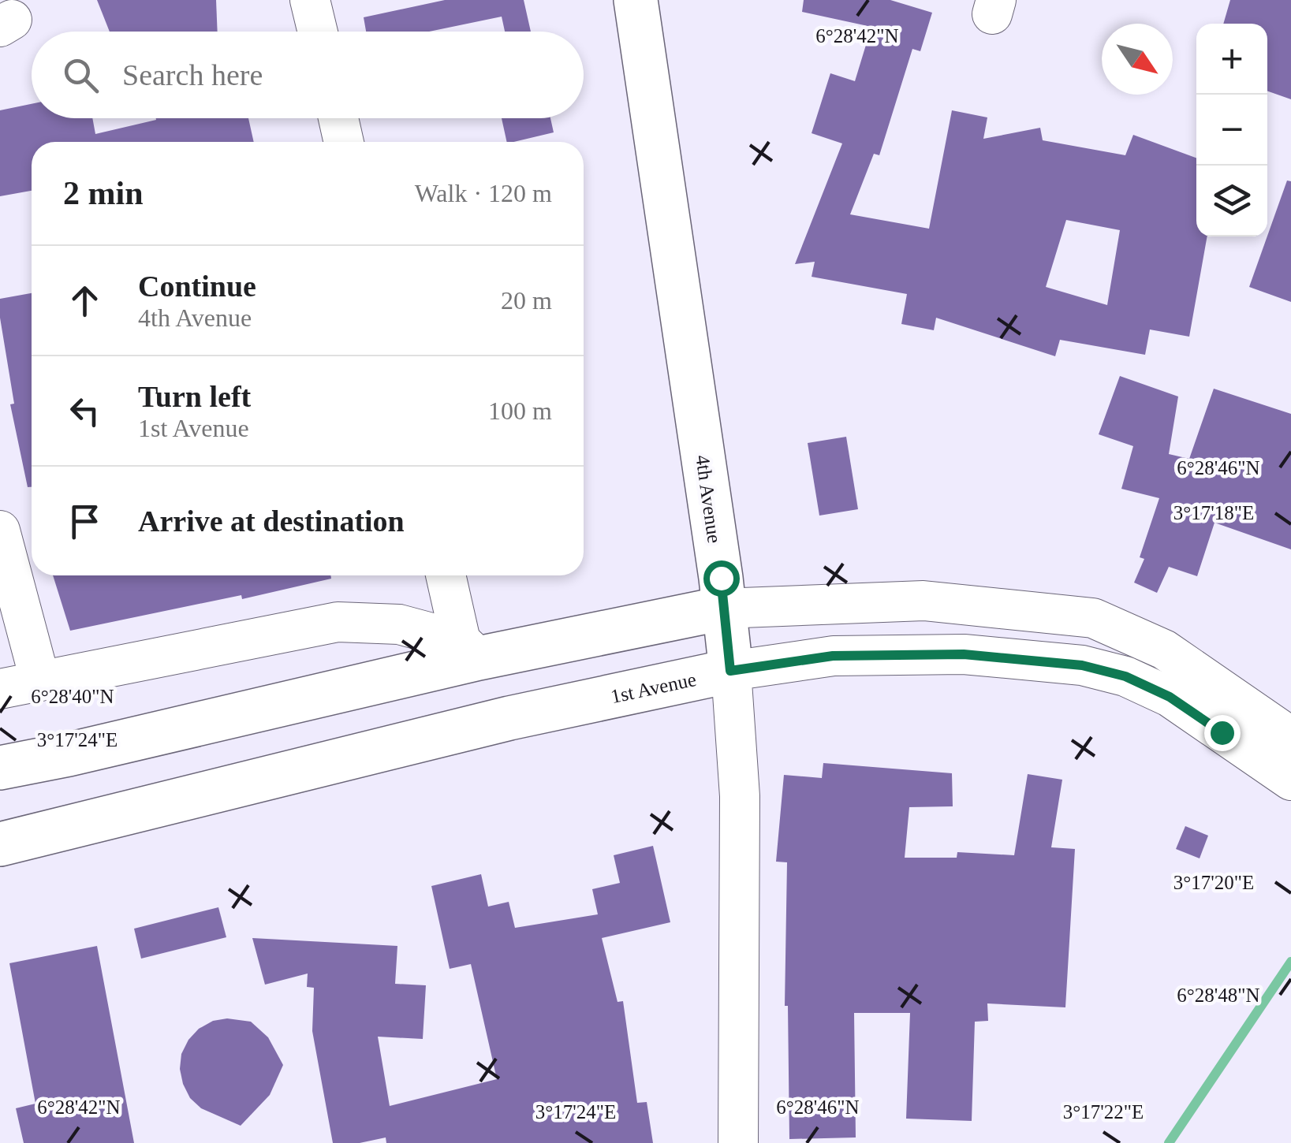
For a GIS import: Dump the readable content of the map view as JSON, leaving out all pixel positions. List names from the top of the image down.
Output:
{
  "streets": {
    "main road": ["4th Avenue", "1st Avenue"]
  },
  "crossings": [
    ["4th Avenue", "1st Avenue"]
  ],
  "north": "bottom right",
  "page": {
    "map_buttons": ["+", "−"],
    "search": "Search here",
    "heading": ["2 min", "Walk · 120 m"],
    "list": [
      ["Continue", "4th Avenue", "20 m"],
      ["Turn left", "1st Avenue", "100 m"],
      "Arrive at destination"
    ]
  },
  "coordinates": [
    "6°28'42\"N",
    "6°28'46\"N",
    "3°17'18\"E",
    "6°28'40\"N",
    "3°17'24\"E",
    "3°17'20\"E",
    "6°28'48\"N",
    "3°17'22\"E"
  ]
}
